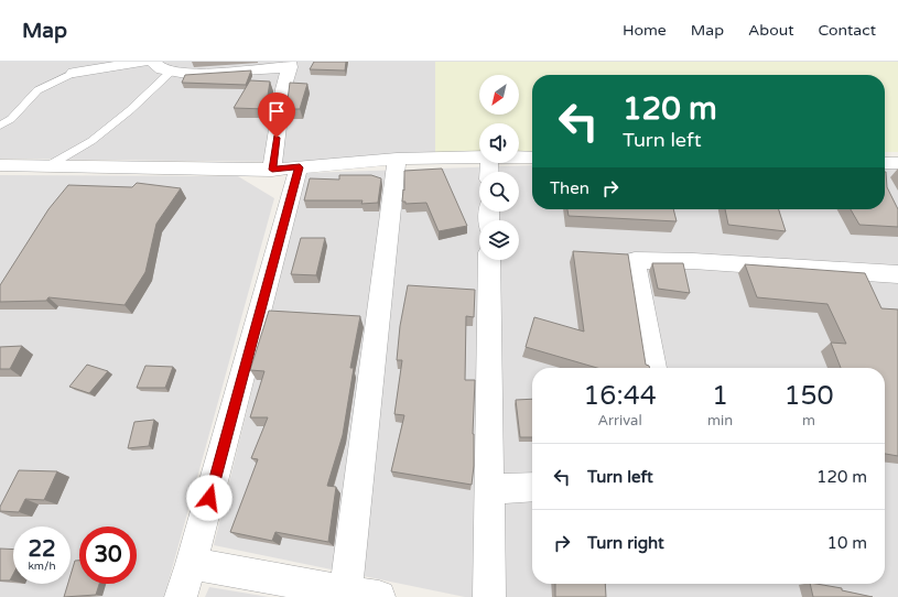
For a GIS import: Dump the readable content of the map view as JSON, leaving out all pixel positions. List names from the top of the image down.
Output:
{
  "north": "bottom left",
  "page": {
    "header": "Map",
    "nav": [
      "Home",
      "Map",
      "About",
      "Contact"
    ],
    "turn": ["120 m", "Turn left"],
    "then": "Then",
    "eta": [
      "16:44",
      "Arrival",
      "1",
      "min",
      "150",
      "m"
    ],
    "list": [
      {
        "name": "Turn left",
        "value": "120 m"
      },
      {
        "name": "Turn right",
        "value": "10 m"
      }
    ],
    "speed": "22 km/h",
    "limit": "30"
  }
}
